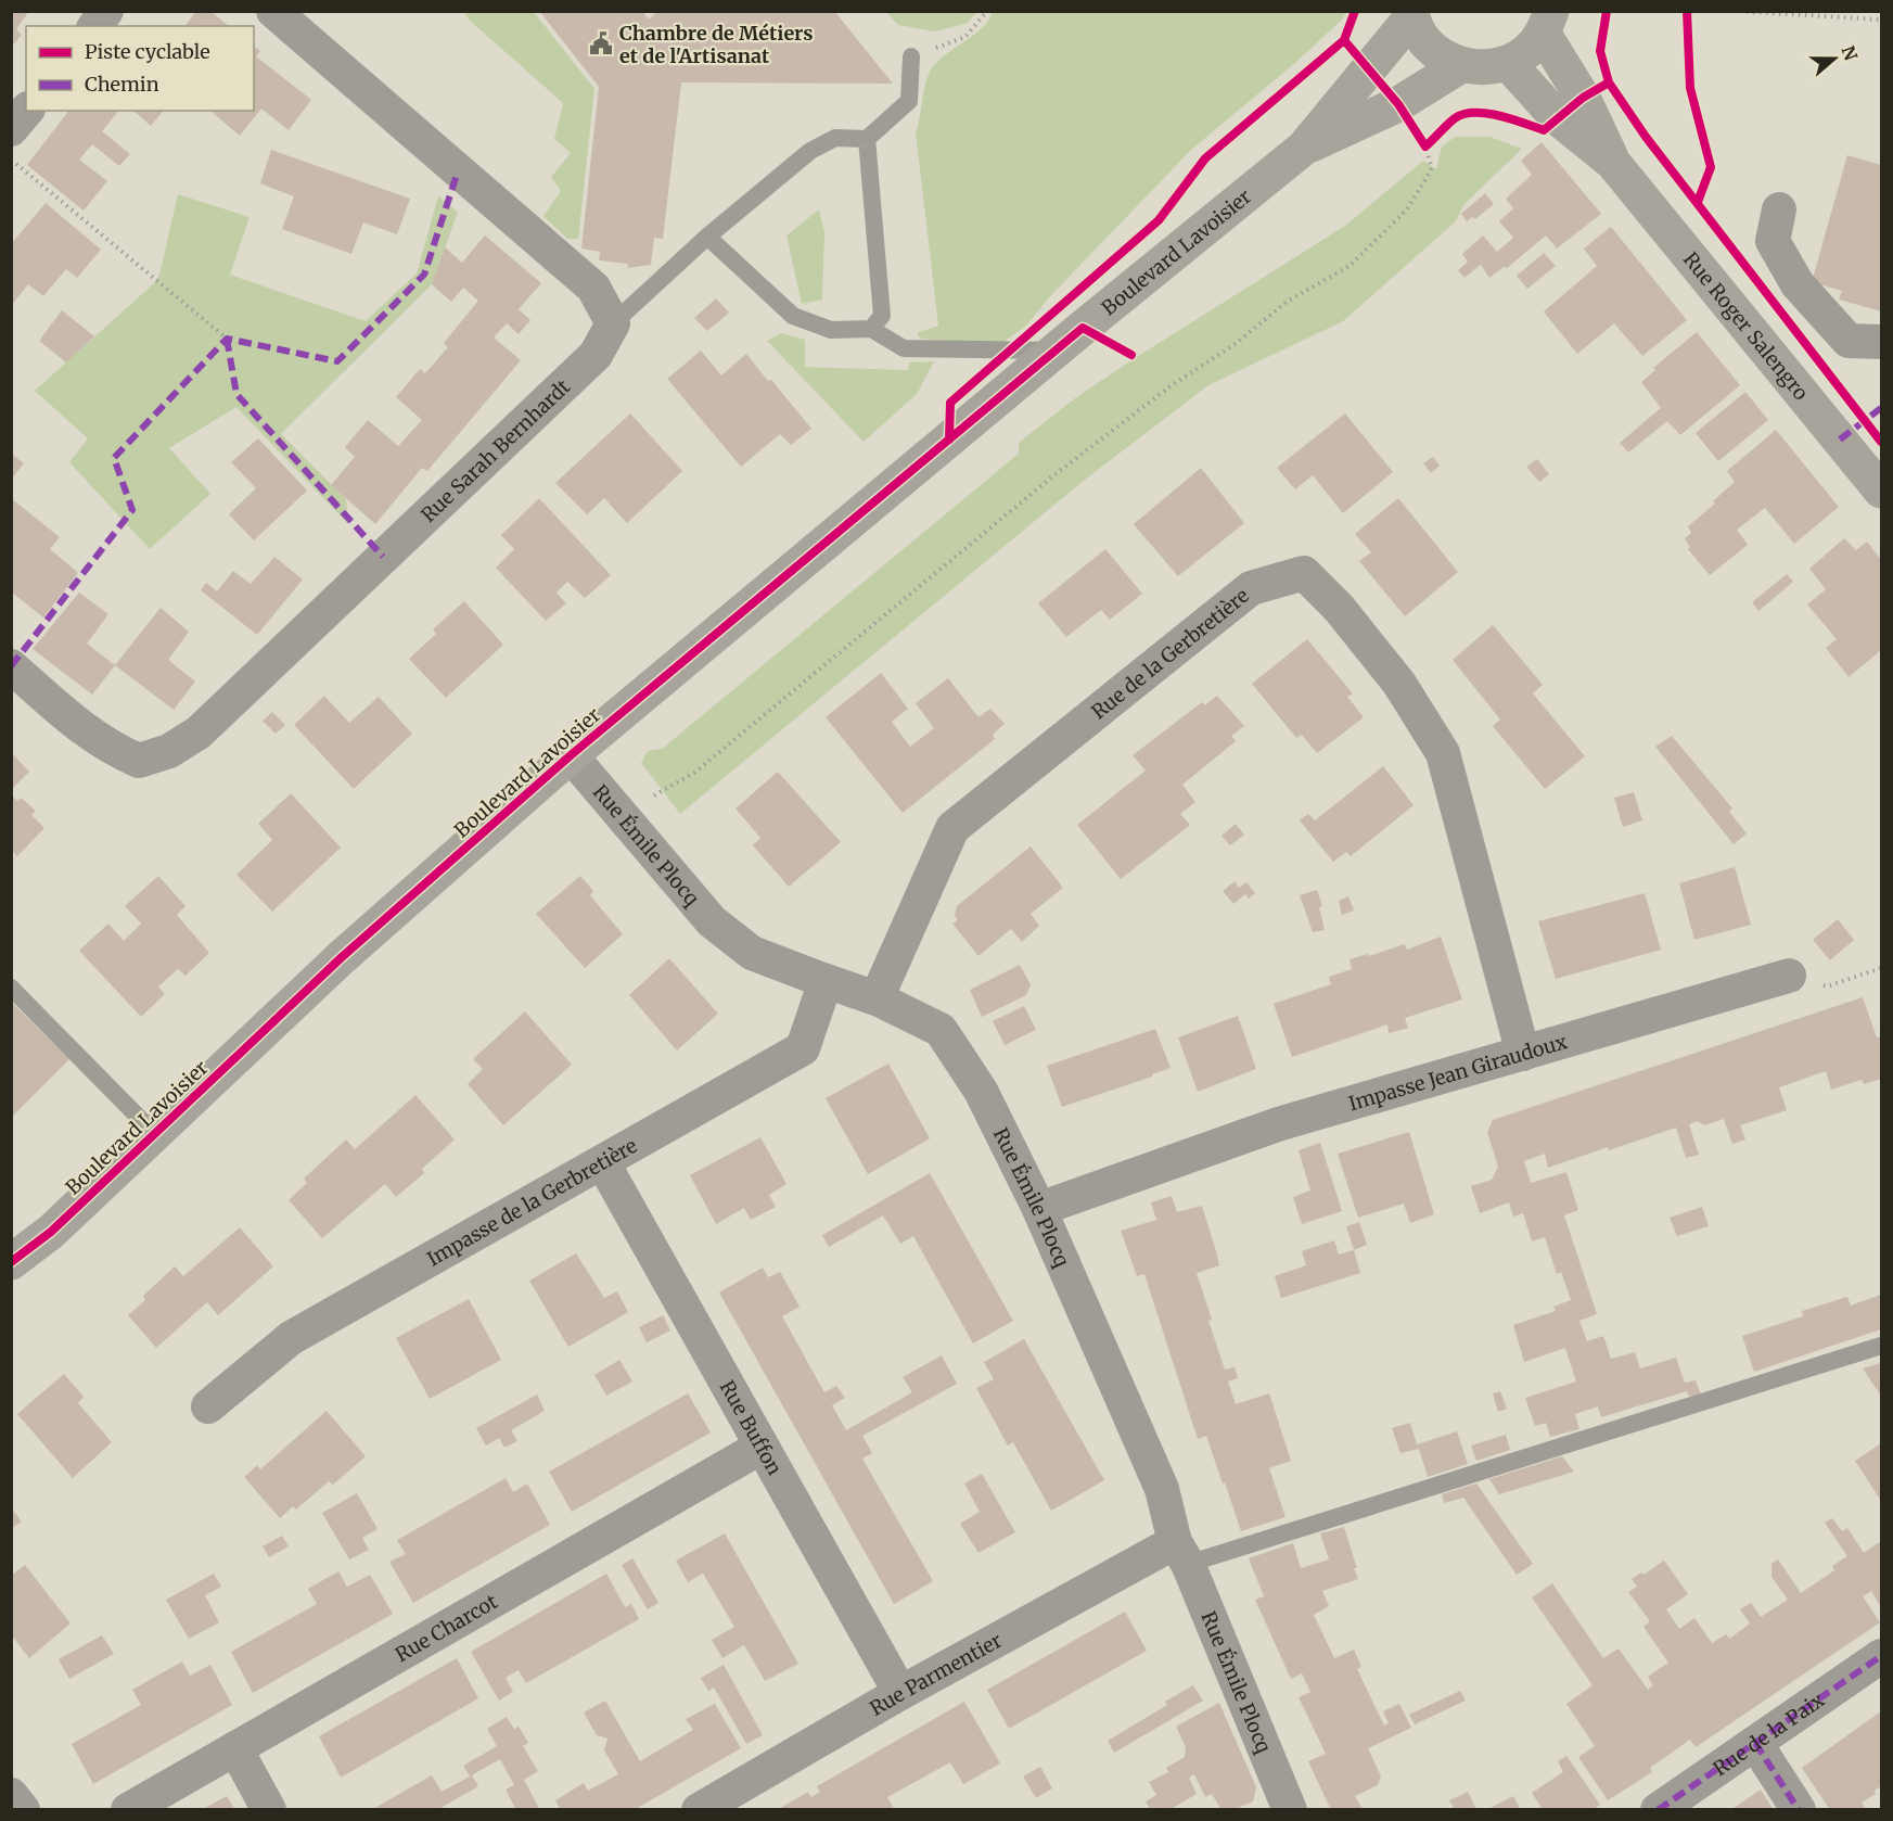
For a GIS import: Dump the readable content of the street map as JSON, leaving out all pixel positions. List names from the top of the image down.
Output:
{
  "streets": {
    "main road": ["Boulevard Lavoisier", "Rue Roger Salengro"],
    "street": [
      "Rue Sarah Bernhardt",
      "Rue de la Gerbretière",
      "Rue Émile Plocq",
      "Impasse Jean Giraudoux",
      "Impasse de la Gerbretière",
      "Rue Buffon",
      "Rue Charcot",
      "Rue Parmentier",
      "Rue de la Paix"
    ]
  },
  "crossings": [
    ["Boulevard Lavoisier", "Rue Émile Plocq"],
    ["Rue de la Gerbretière", "Rue Émile Plocq"],
    ["Rue de la Gerbretière", "Impasse Jean Giraudoux"],
    ["Rue Émile Plocq", "Impasse Jean Giraudoux"],
    ["Rue Émile Plocq", "Impasse de la Gerbretière"],
    ["Rue Émile Plocq", "Rue Parmentier"],
    ["Impasse de la Gerbretière", "Rue Buffon"],
    ["Rue Buffon", "Rue Charcot"],
    ["Rue Buffon", "Rue Parmentier"]
  ],
  "places": {
    "public building": ["Chambre de Métiers et de l'Artisanat"]
  },
  "legend": ["Piste cyclable", "Chemin"],
  "north": "right"
}
